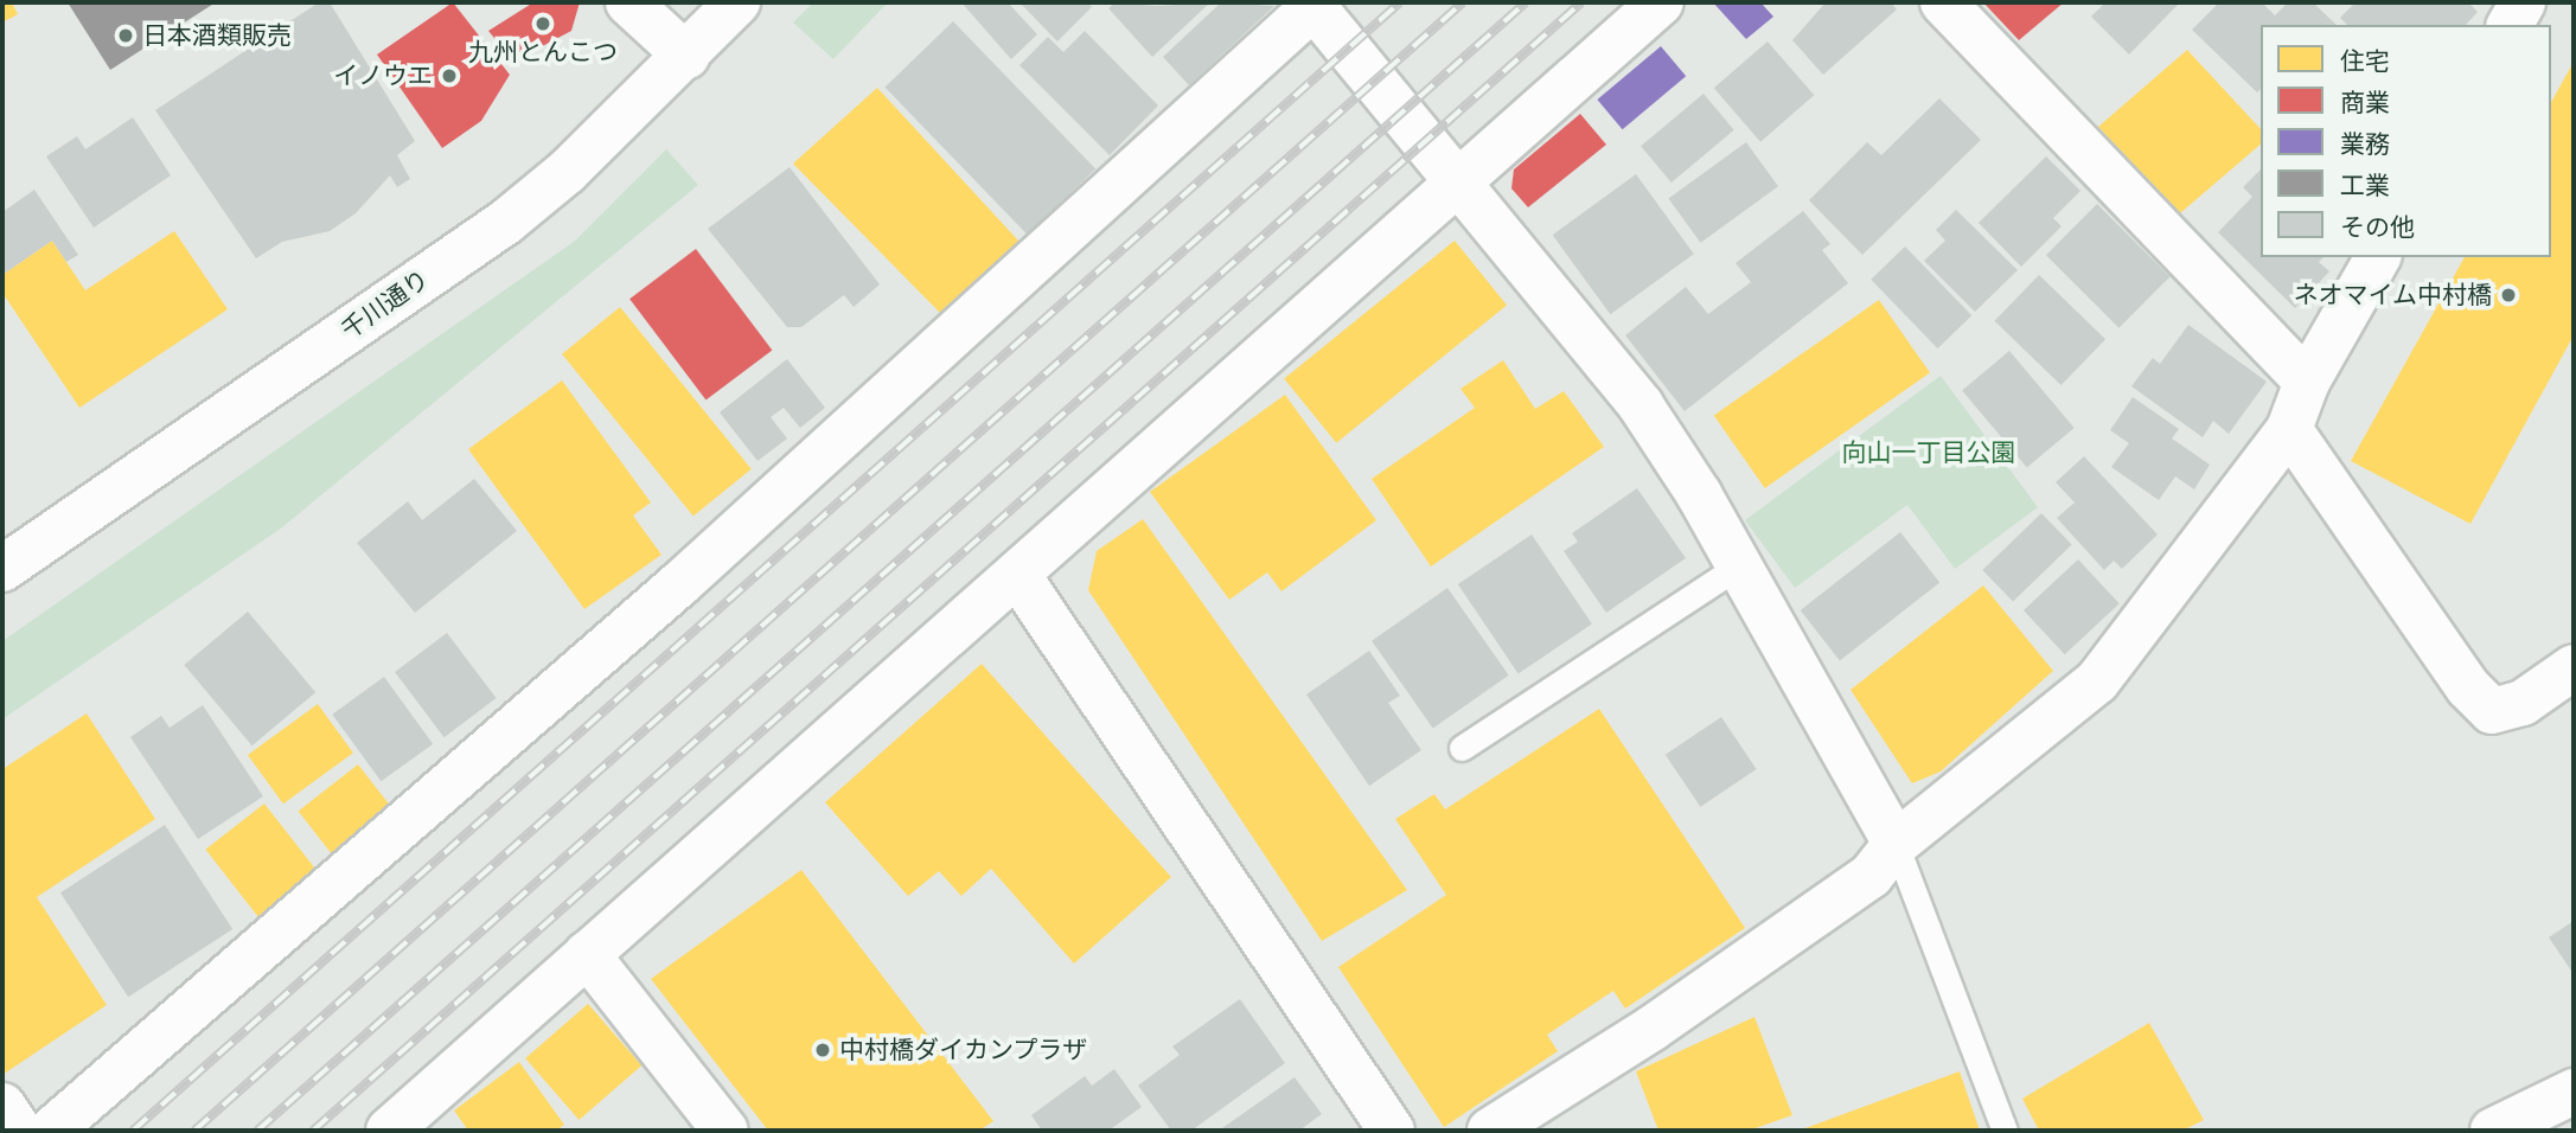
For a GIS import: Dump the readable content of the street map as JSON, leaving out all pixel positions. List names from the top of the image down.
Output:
{
  "streets": {
    "street": ["千川通り"]
  },
  "parks": ["向山一丁目公園"],
  "places": [
    "九州とんこつ",
    "日本酒類販売",
    "イノウエ",
    "ネオマイム中村橋",
    "中村橋ダイカンプラザ"
  ],
  "legend": [
    "住宅",
    "商業",
    "業務",
    "工業",
    "その他"
  ]
}
